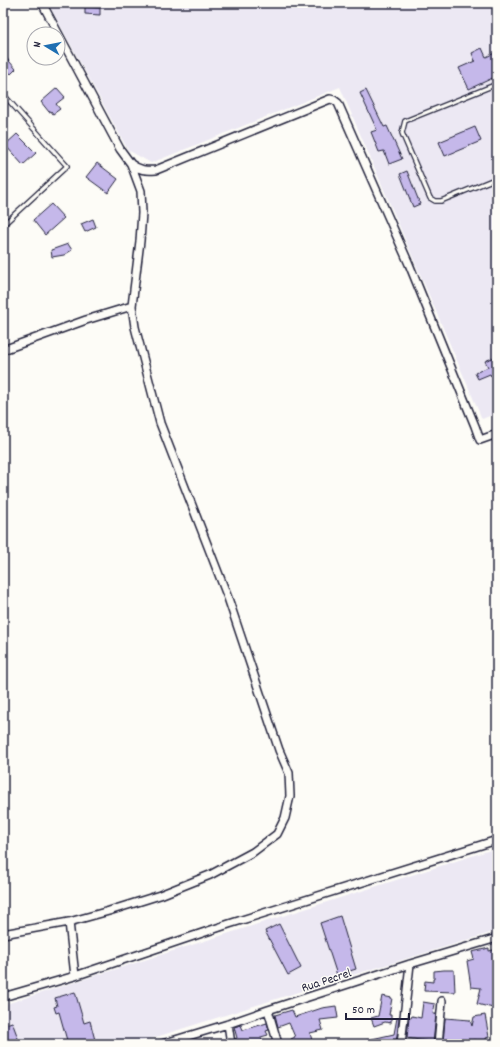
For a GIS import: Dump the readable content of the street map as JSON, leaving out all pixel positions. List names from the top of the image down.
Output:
{
  "streets": {
    "street": ["Rua Pecrel"]
  },
  "scale_bar": "50 m",
  "north": "left"
}
